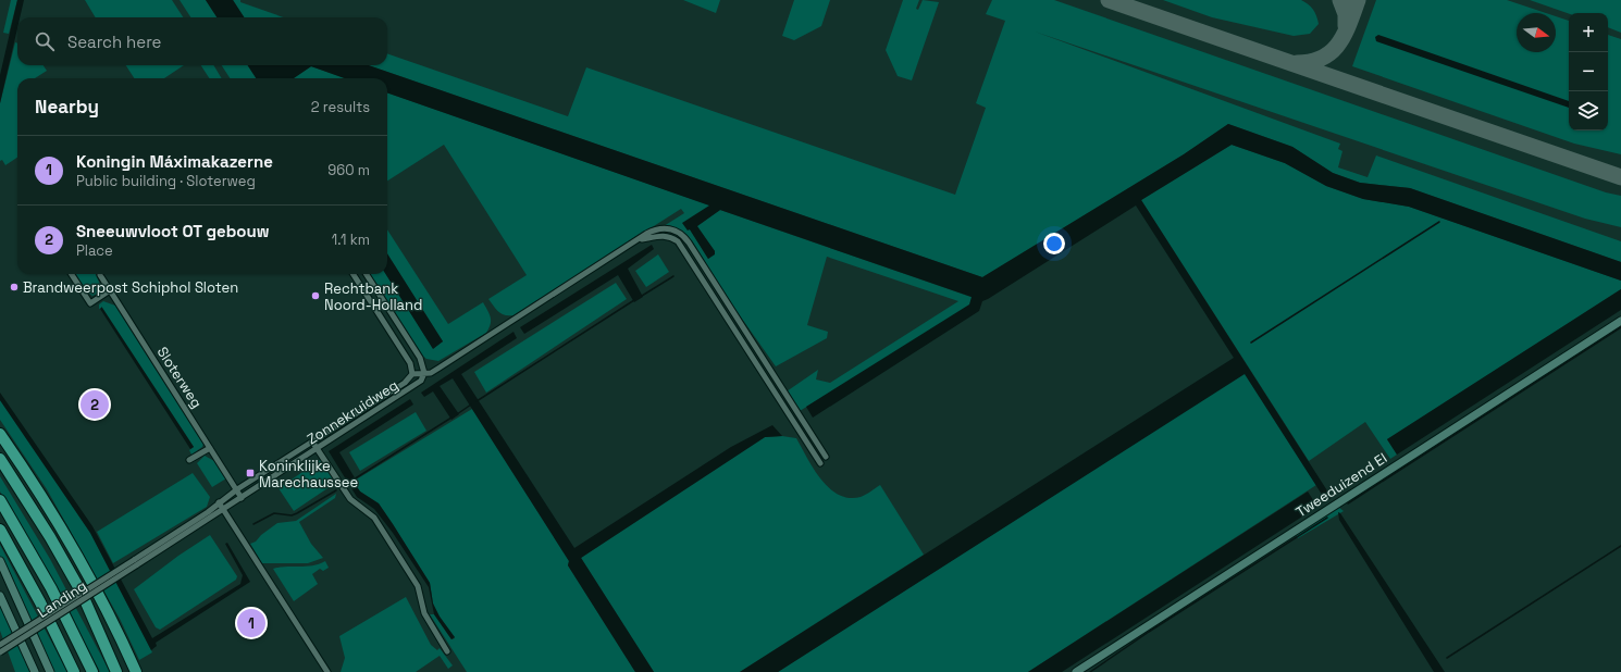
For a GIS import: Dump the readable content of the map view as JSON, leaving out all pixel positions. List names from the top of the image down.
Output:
{
  "streets": {
    "street": [
      "Sloterweg",
      "Zonnekruidweg",
      "Tweeduizend El",
      "Landing"
    ]
  },
  "crossings": [
    ["Sloterweg", "Zonnekruidweg"],
    ["Zonnekruidweg", "Landing"]
  ],
  "places": {
    "other": ["Brandweerpost Schiphol Sloten", "Rechtbank Noord-Holland"],
    "transit": ["Koninklijke Marechaussee"]
  },
  "north": "right",
  "page": {
    "map_buttons": ["+", "−"],
    "search": "Search here",
    "heading": ["Nearby", "2 results"],
    "list": [
      {
        "mark": "1",
        "name": "Koningin Máximakazerne",
        "note": "Public building · Sloterweg",
        "value": "960 m"
      },
      {
        "mark": "2",
        "name": "Sneeuwvloot OT gebouw",
        "note": "Place",
        "value": "1.1 km"
      }
    ],
    "pins": ["2", "1"]
  }
}
